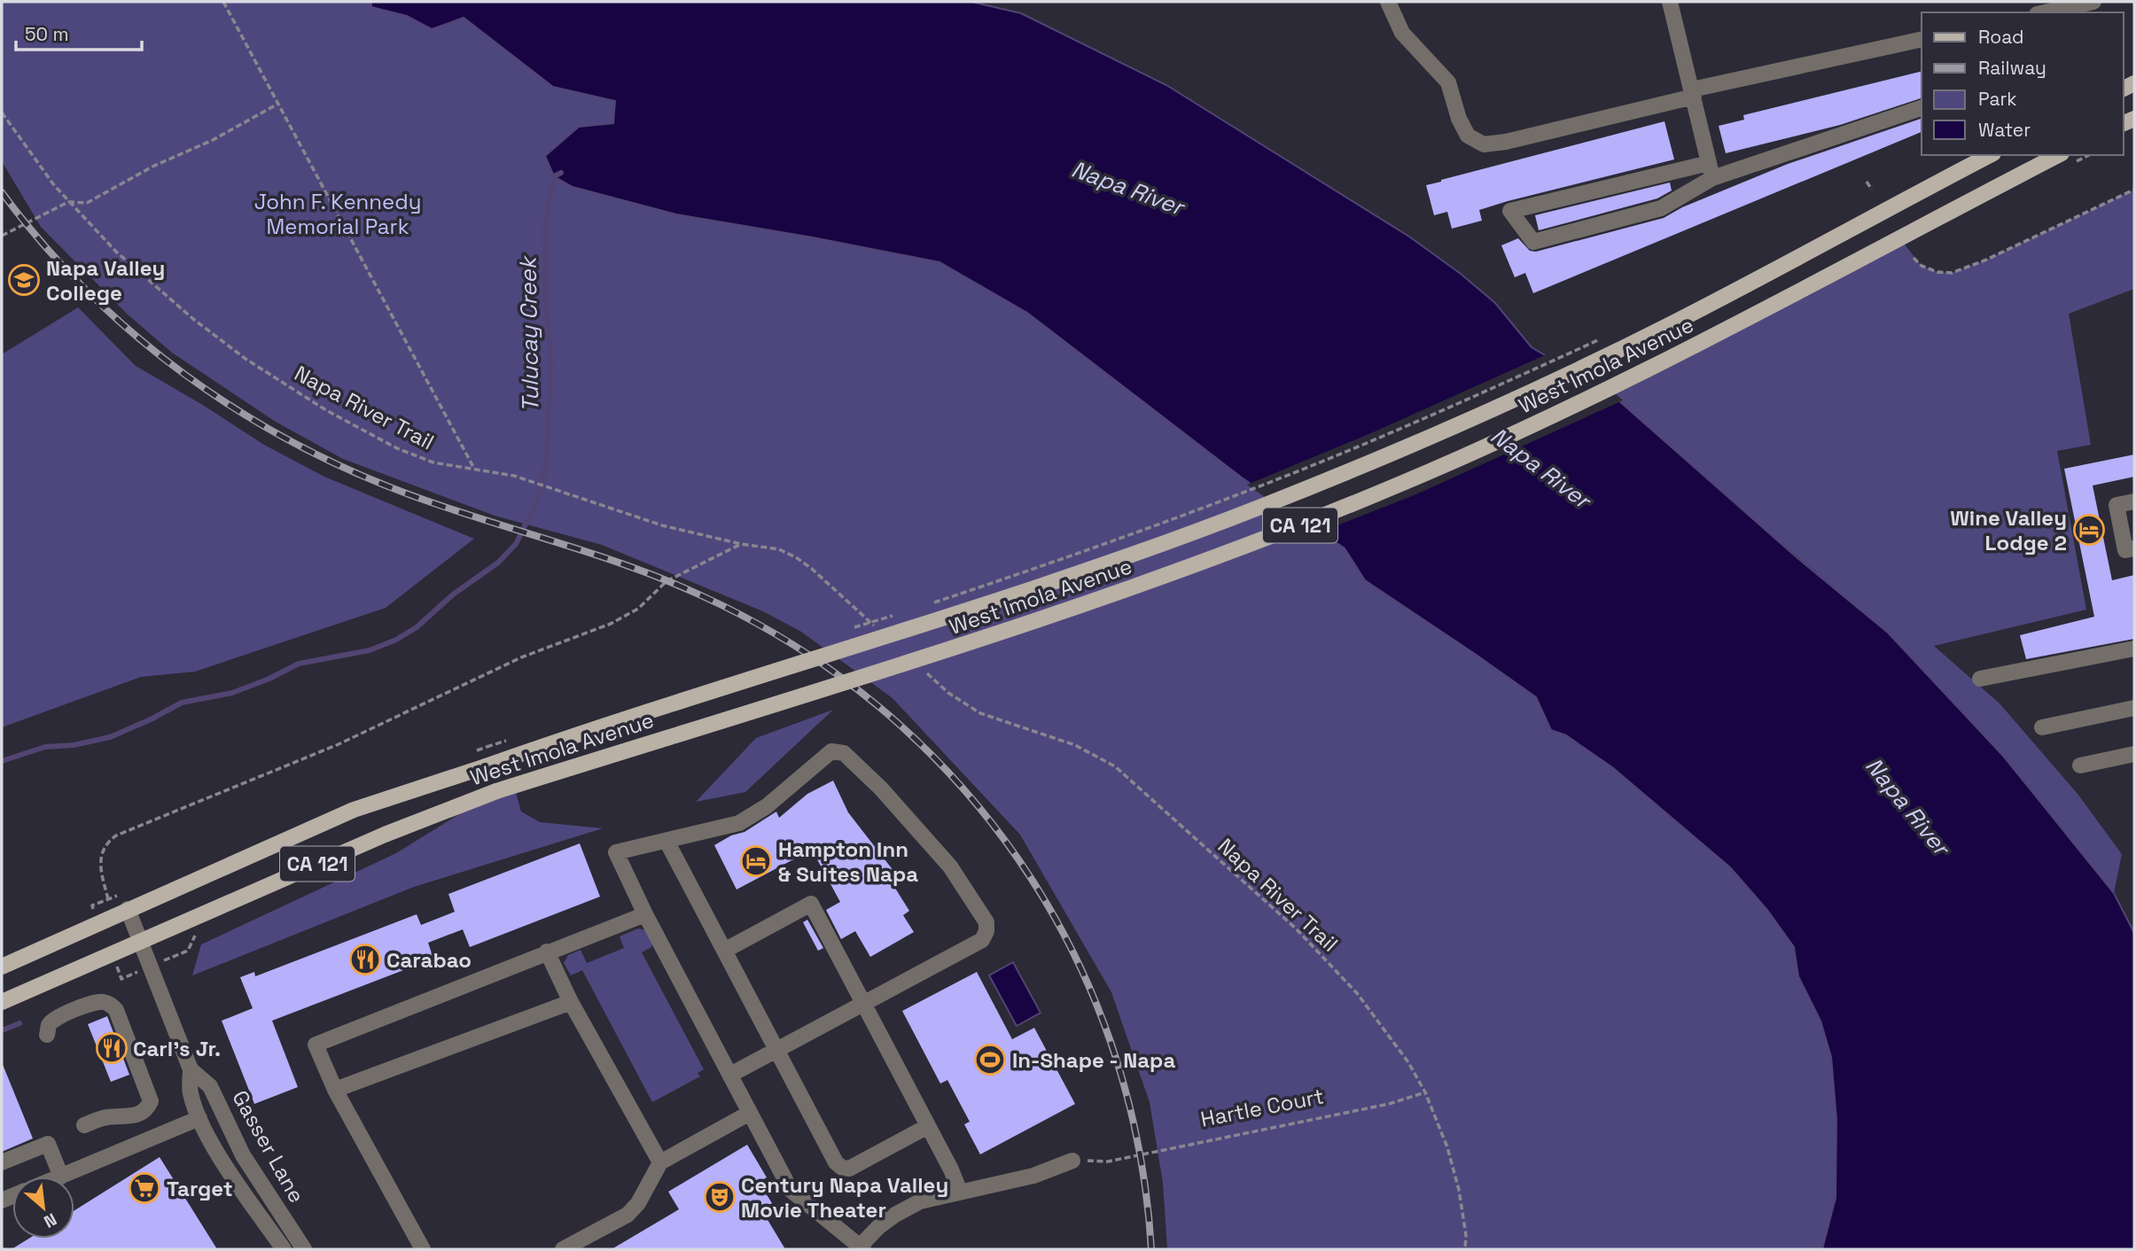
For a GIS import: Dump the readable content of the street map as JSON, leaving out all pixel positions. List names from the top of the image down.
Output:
{
  "streets": {
    "main road": ["West Imola Avenue", "CA 121"],
    "street": ["Gasser Lane"],
    "path": ["Napa River Trail", "Hartle Court"]
  },
  "crossings": [
    ["West Imola Avenue", "Gasser Lane"],
    ["Napa River Trail", "Hartle Court"]
  ],
  "water": ["Napa River", "Tulucay Creek"],
  "parks": ["John F. Kennedy Memorial Park"],
  "places": {
    "school or university": ["Napa Valley College"],
    "hotel": ["Wine Valley Lodge 2", "Hampton Inn & Suites Napa"],
    "restaurant": ["Carabao", "Carl's Jr."],
    "sports": ["In-Shape - Napa"],
    "supermarket": ["Target"],
    "theatre": ["Century Napa Valley Movie Theater"]
  },
  "legend": [
    "Road",
    "Railway",
    "Park",
    "Water"
  ],
  "scale_bar": "50 m",
  "north": "bottom right"
}
